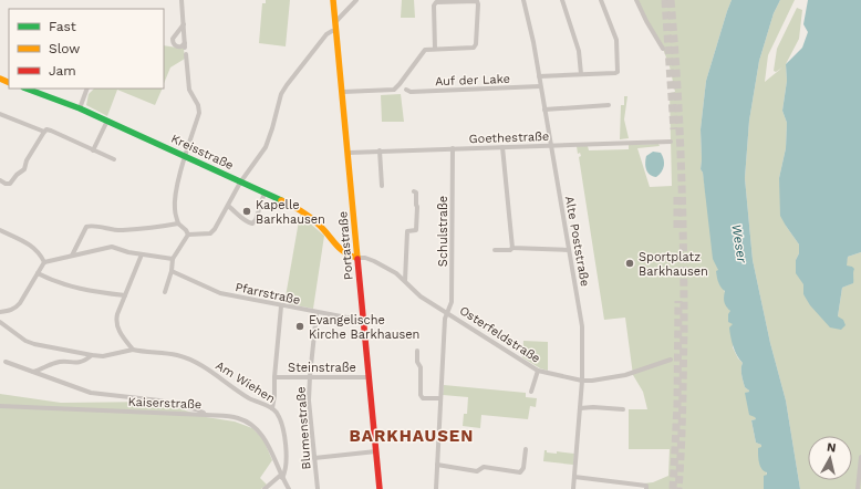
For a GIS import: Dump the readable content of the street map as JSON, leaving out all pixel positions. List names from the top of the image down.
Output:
{
  "streets": {
    "main road": ["Kreisstraße", "Portastraße"],
    "street": [
      "Auf der Lake",
      "Goethestraße",
      "Schulstraße",
      "Alte Poststraße",
      "Pfarrstraße",
      "Osterfeldstraße",
      "Steinstraße",
      "Am Wiehen",
      "Kaiserstraße",
      "Blumenstraße"
    ]
  },
  "crossings": [
    ["Auf der Lake", "Alte Poststraße"],
    ["Goethestraße", "Schulstraße"],
    ["Goethestraße", "Alte Poststraße"],
    ["Goethestraße", "Portastraße"],
    ["Kreisstraße", "Portastraße"],
    ["Kreisstraße", "Osterfeldstraße"],
    ["Schulstraße", "Osterfeldstraße"],
    ["Alte Poststraße", "Osterfeldstraße"],
    ["Portastraße", "Pfarrstraße"],
    ["Portastraße", "Osterfeldstraße"],
    ["Portastraße", "Steinstraße"],
    ["Pfarrstraße", "Blumenstraße"],
    ["Steinstraße", "Blumenstraße"],
    ["Am Wiehen", "Kaiserstraße"]
  ],
  "districts": ["BARKHAUSEN"],
  "water": ["Weser"],
  "places": ["Kapelle Barkhausen", "Sportplatz Barkhausen", "Evangelische Kirche Barkhausen"],
  "legend": ["Fast", "Slow", "Jam"],
  "north": "top"
}
